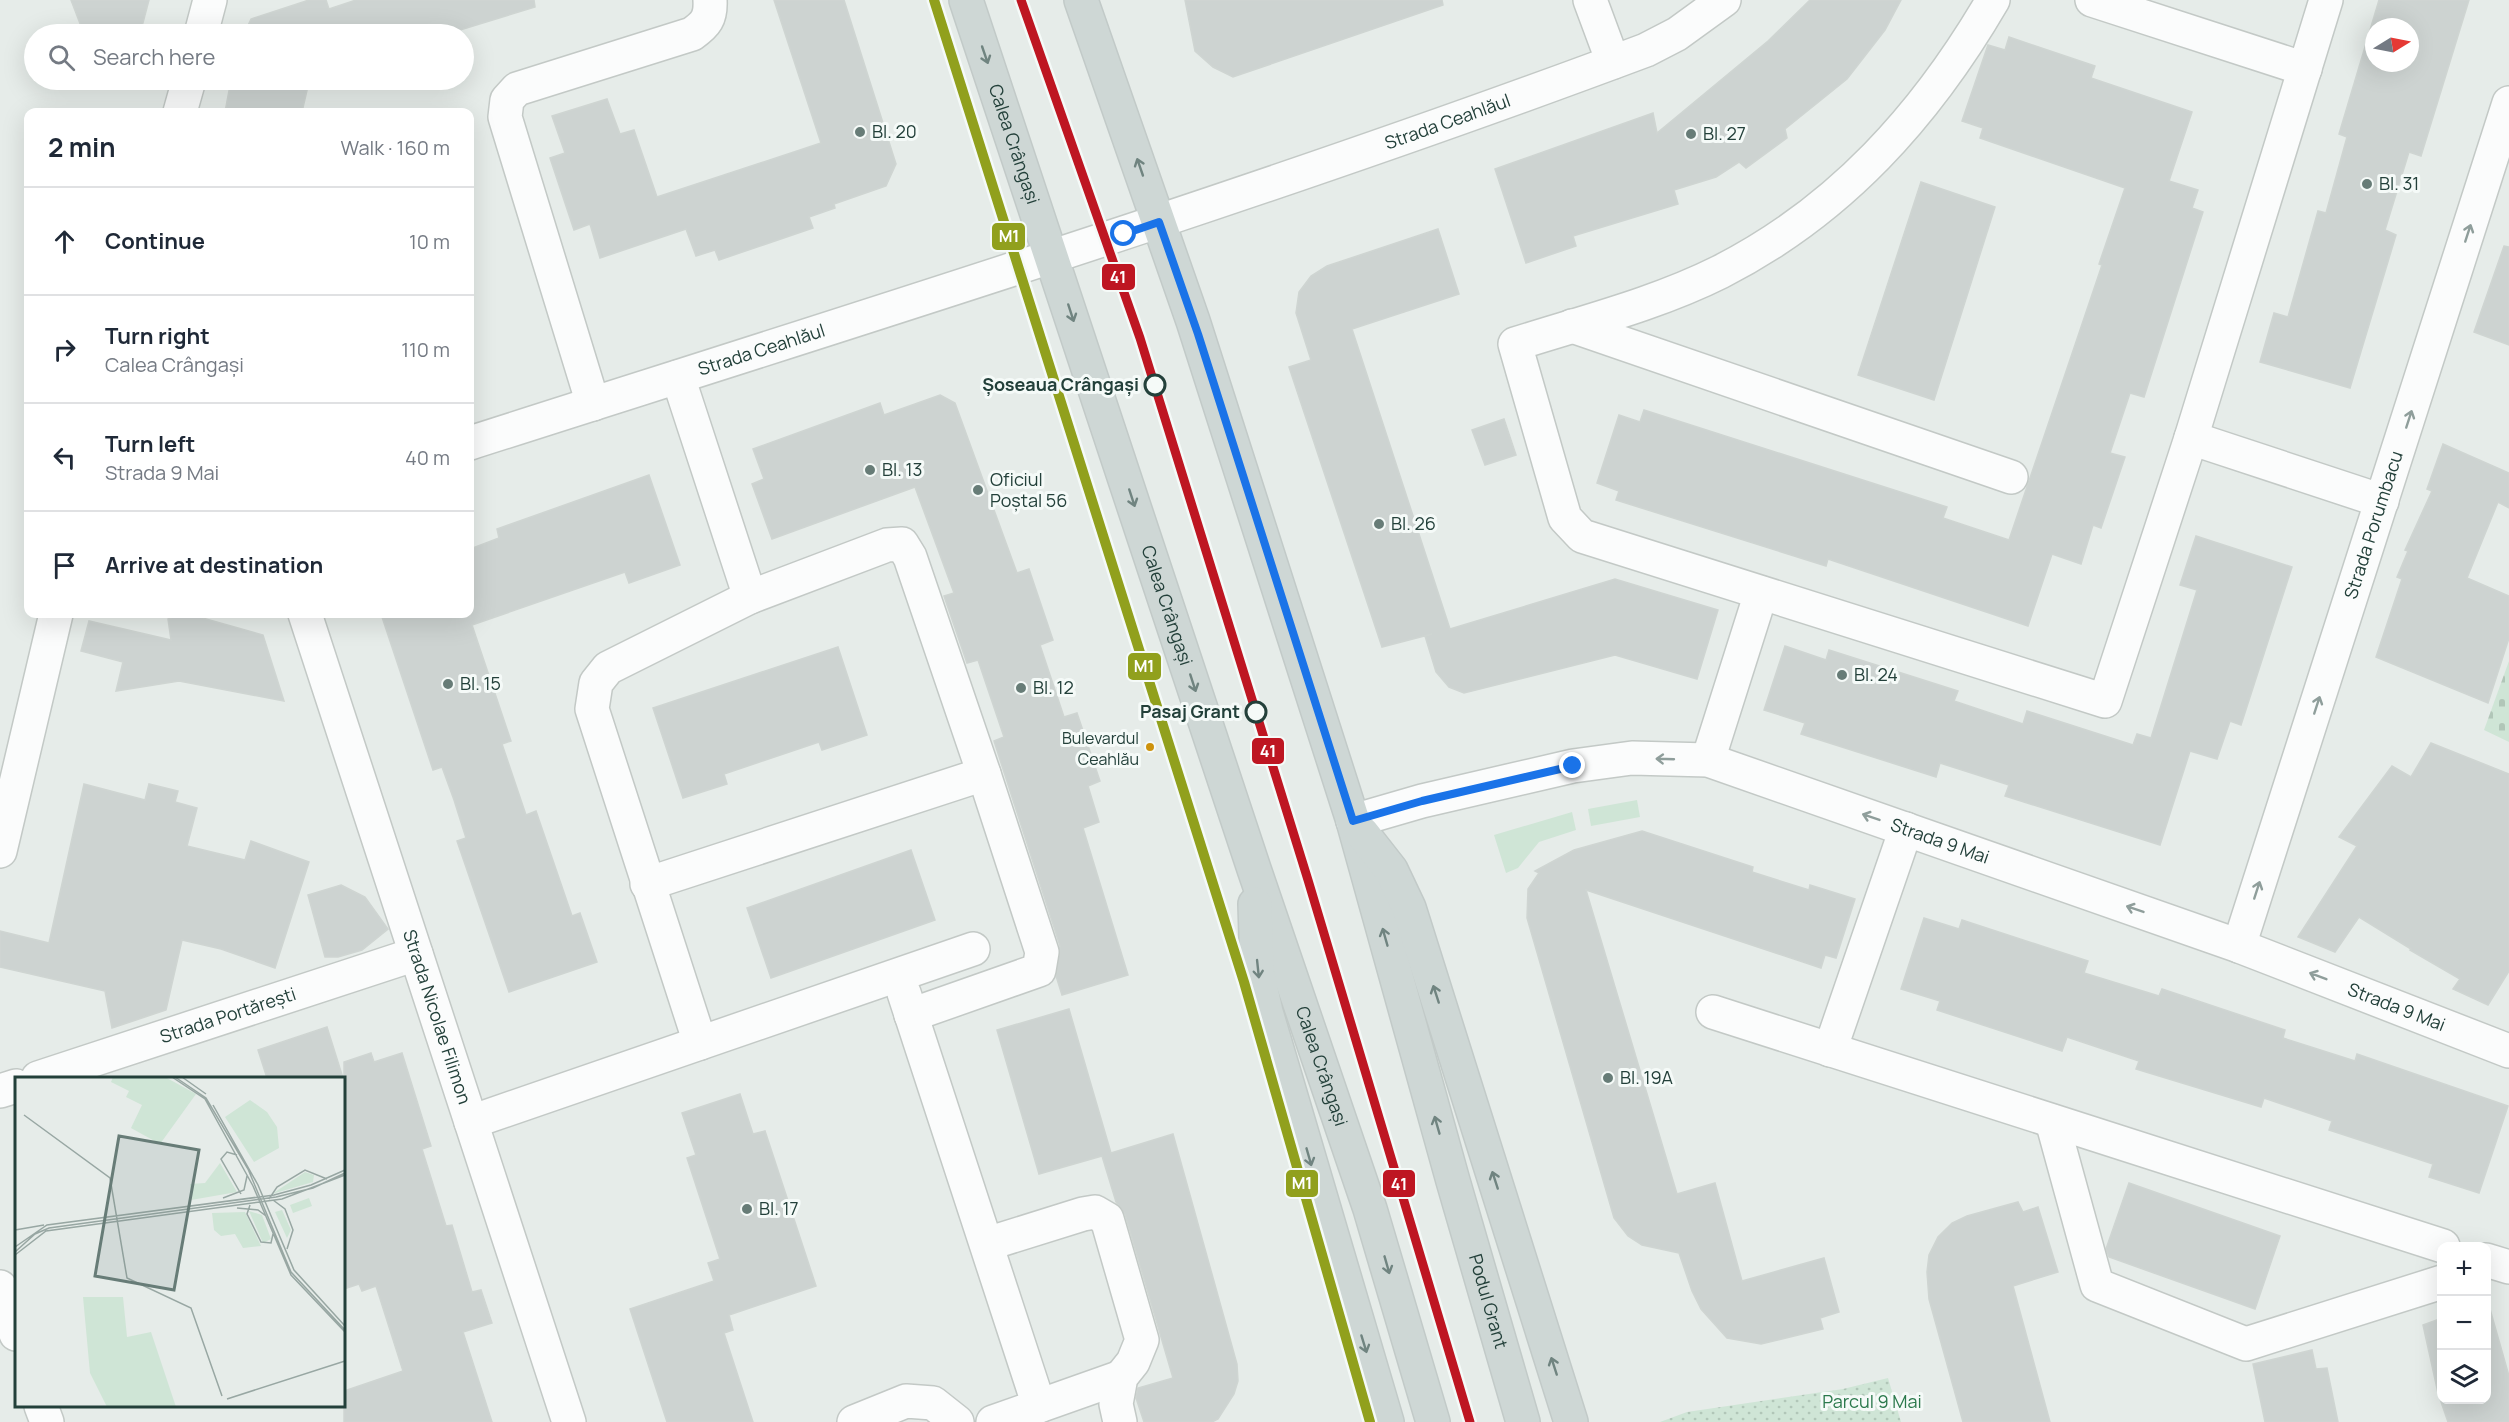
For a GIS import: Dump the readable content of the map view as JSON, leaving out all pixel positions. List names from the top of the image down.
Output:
{
  "streets": {
    "main road": ["Calea Crângași", "Podul Grant"],
    "street": [
      "Strada Ceahlăul",
      "Strada Porumbacu",
      "Strada 9 Mai",
      "Strada Portărești",
      "Strada Nicolae Filimon"
    ]
  },
  "crossings": [
    ["Strada Ceahlăul", "Calea Crângași"],
    ["Strada Porumbacu", "Strada 9 Mai"],
    ["Strada 9 Mai", "Podul Grant"],
    ["Strada Portărești", "Strada Nicolae Filimon"]
  ],
  "parks": ["Parcul 9 Mai"],
  "places": [
    "Bl. 20",
    "Bl. 27",
    "Bl. 31",
    "Șoseaua Crângași",
    "Bl. 13",
    "Oficiul Poștal 56",
    "Bl. 26",
    "Bl. 24",
    "Bl. 15",
    "Bl. 12",
    "Pasaj Grant",
    "Bulevardul Ceahlău",
    "Bl. 19A",
    "Bl. 17"
  ],
  "lines": ["transit line M1", "transit line 41"],
  "north": "right",
  "page": {
    "search": "Search here",
    "heading": ["2 min", "Walk · 160 m"],
    "list": [
      ["Continue", "10 m"],
      ["Turn right", "Calea Crângași", "110 m"],
      ["Turn left", "Strada 9 Mai", "40 m"],
      "Arrive at destination"
    ],
    "map_buttons": ["+", "−"]
  }
}
